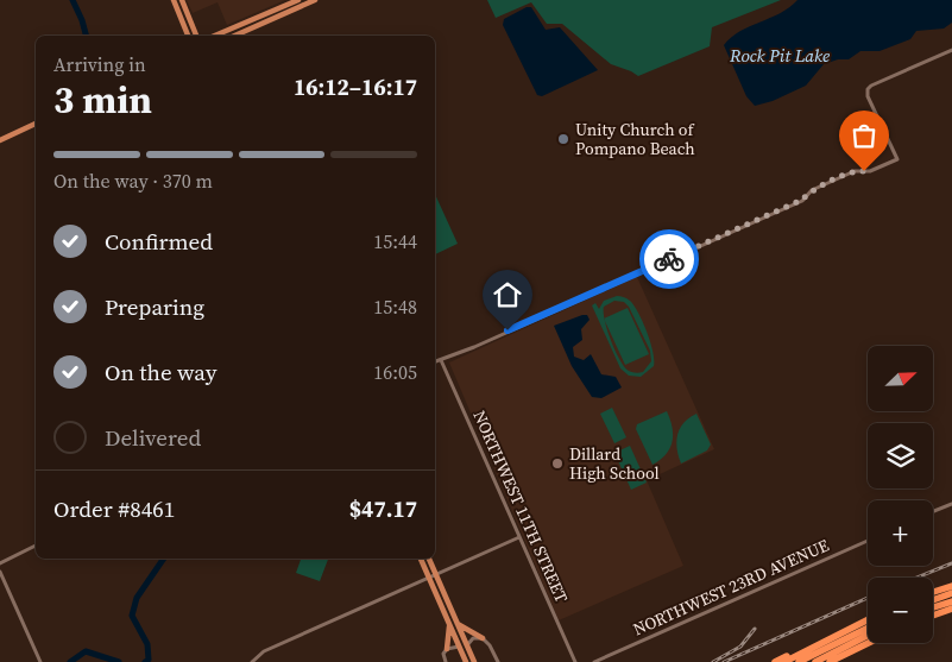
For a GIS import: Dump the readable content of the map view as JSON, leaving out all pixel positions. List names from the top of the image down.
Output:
{
  "streets": {
    "street": ["NORTHWEST 11TH STREET", "NORTHWEST 23RD AVENUE"]
  },
  "water": ["Rock Pit Lake"],
  "places": ["Unity Church of Pompano Beach", "Dillard High School"],
  "north": "top right",
  "page": {
    "heading": ["3 min", "Arriving in", "16:12–16:17"],
    "panel": ["Order #8461", "$47.17"],
    "bar": "On the way · 370 m",
    "list": [
      ["Confirmed", "15:44"],
      ["Preparing", "15:48"],
      ["On the way", "16:05"],
      "Delivered"
    ],
    "map_buttons": ["+", "−"]
  }
}
